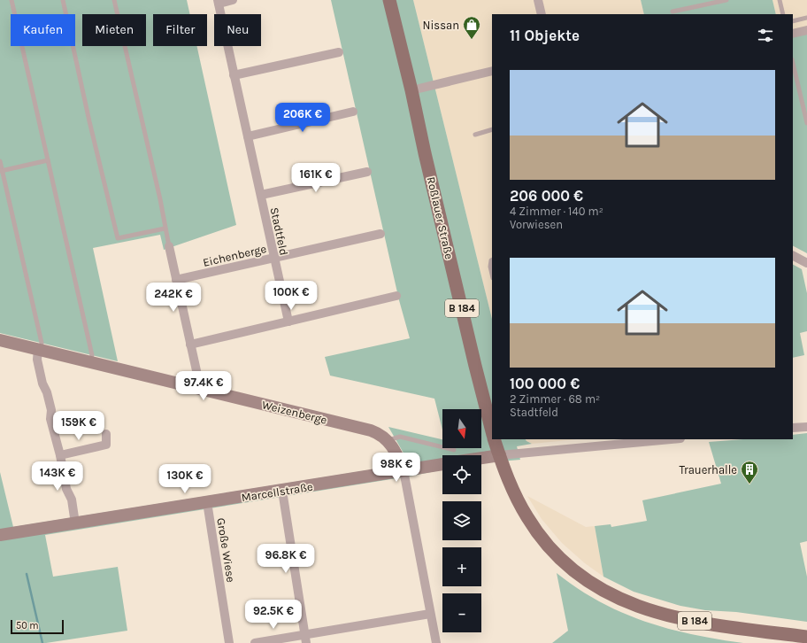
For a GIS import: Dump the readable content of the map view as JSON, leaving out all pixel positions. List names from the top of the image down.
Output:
{
  "streets": {
    "main road": ["Roßlauer Straße", "B 184"],
    "street": [
      "Stadtfeld",
      "Eichenberge",
      "Weizenberge",
      "Marcellstraße",
      "Große Wiese"
    ]
  },
  "crossings": [
    ["Stadtfeld", "Eichenberge"],
    ["Weizenberge", "Marcellstraße"],
    ["Marcellstraße", "Große Wiese"]
  ],
  "places": {
    "shop": ["Nissan"],
    "building": ["Trauerhalle"]
  },
  "scale_bar": "50 m",
  "north": "bottom",
  "page": {
    "chip": [
      "Kaufen",
      "Mieten",
      "Filter",
      "Neu"
    ],
    "heading": "11 Objekte",
    "list": [
      {
        "name": "206 000 €",
        "note": "4 Zimmer · 140 m² · Vorwiesen"
      },
      {
        "name": "100 000 €",
        "note": "2 Zimmer · 68 m² · Stadtfeld"
      }
    ],
    "price": [
      "206K €",
      "161K €",
      "100K €",
      "242K €",
      "97.4K €",
      "159K €",
      "98K €",
      "143K €",
      "130K €",
      "96.8K €",
      "92.5K €"
    ],
    "map_buttons": ["+", "−"],
    "scale": "50 m"
  }
}
